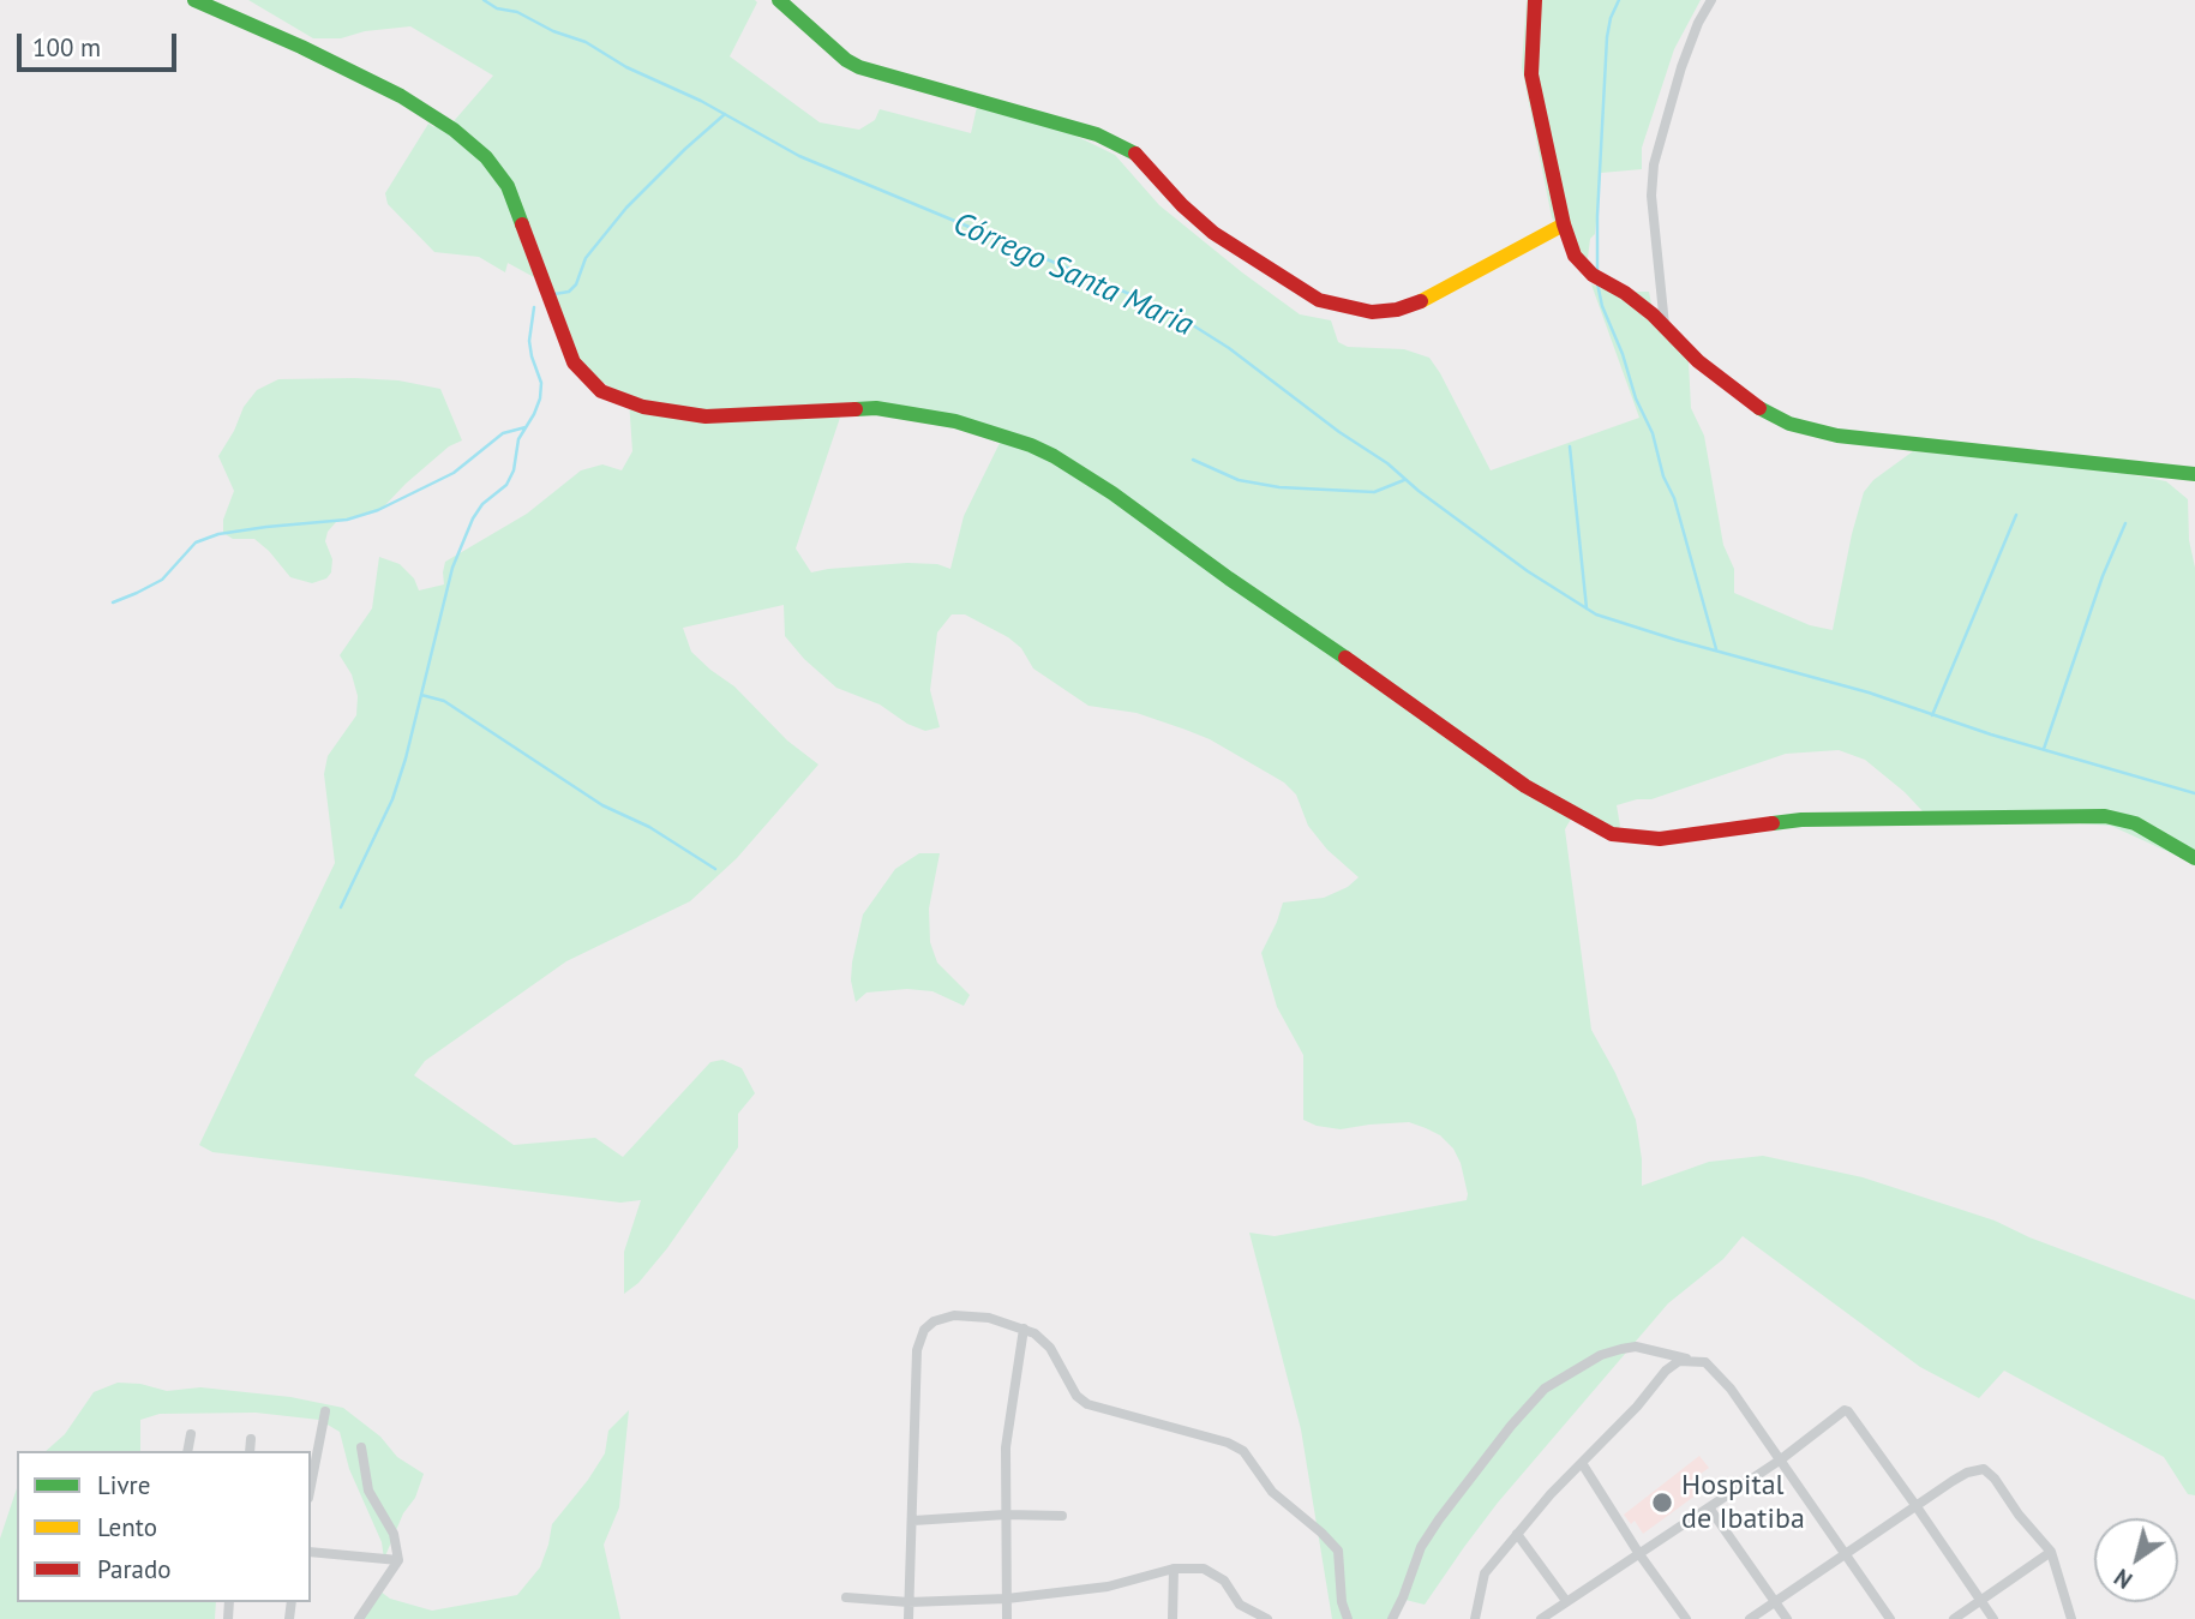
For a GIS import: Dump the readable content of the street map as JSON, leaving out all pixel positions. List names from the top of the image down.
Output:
{
  "water": ["Córrego Santa Maria"],
  "places": ["Hospital de Ibatiba"],
  "legend": ["Livre", "Lento", "Parado"],
  "scale_bar": "100 m",
  "north": "bottom left"
}
